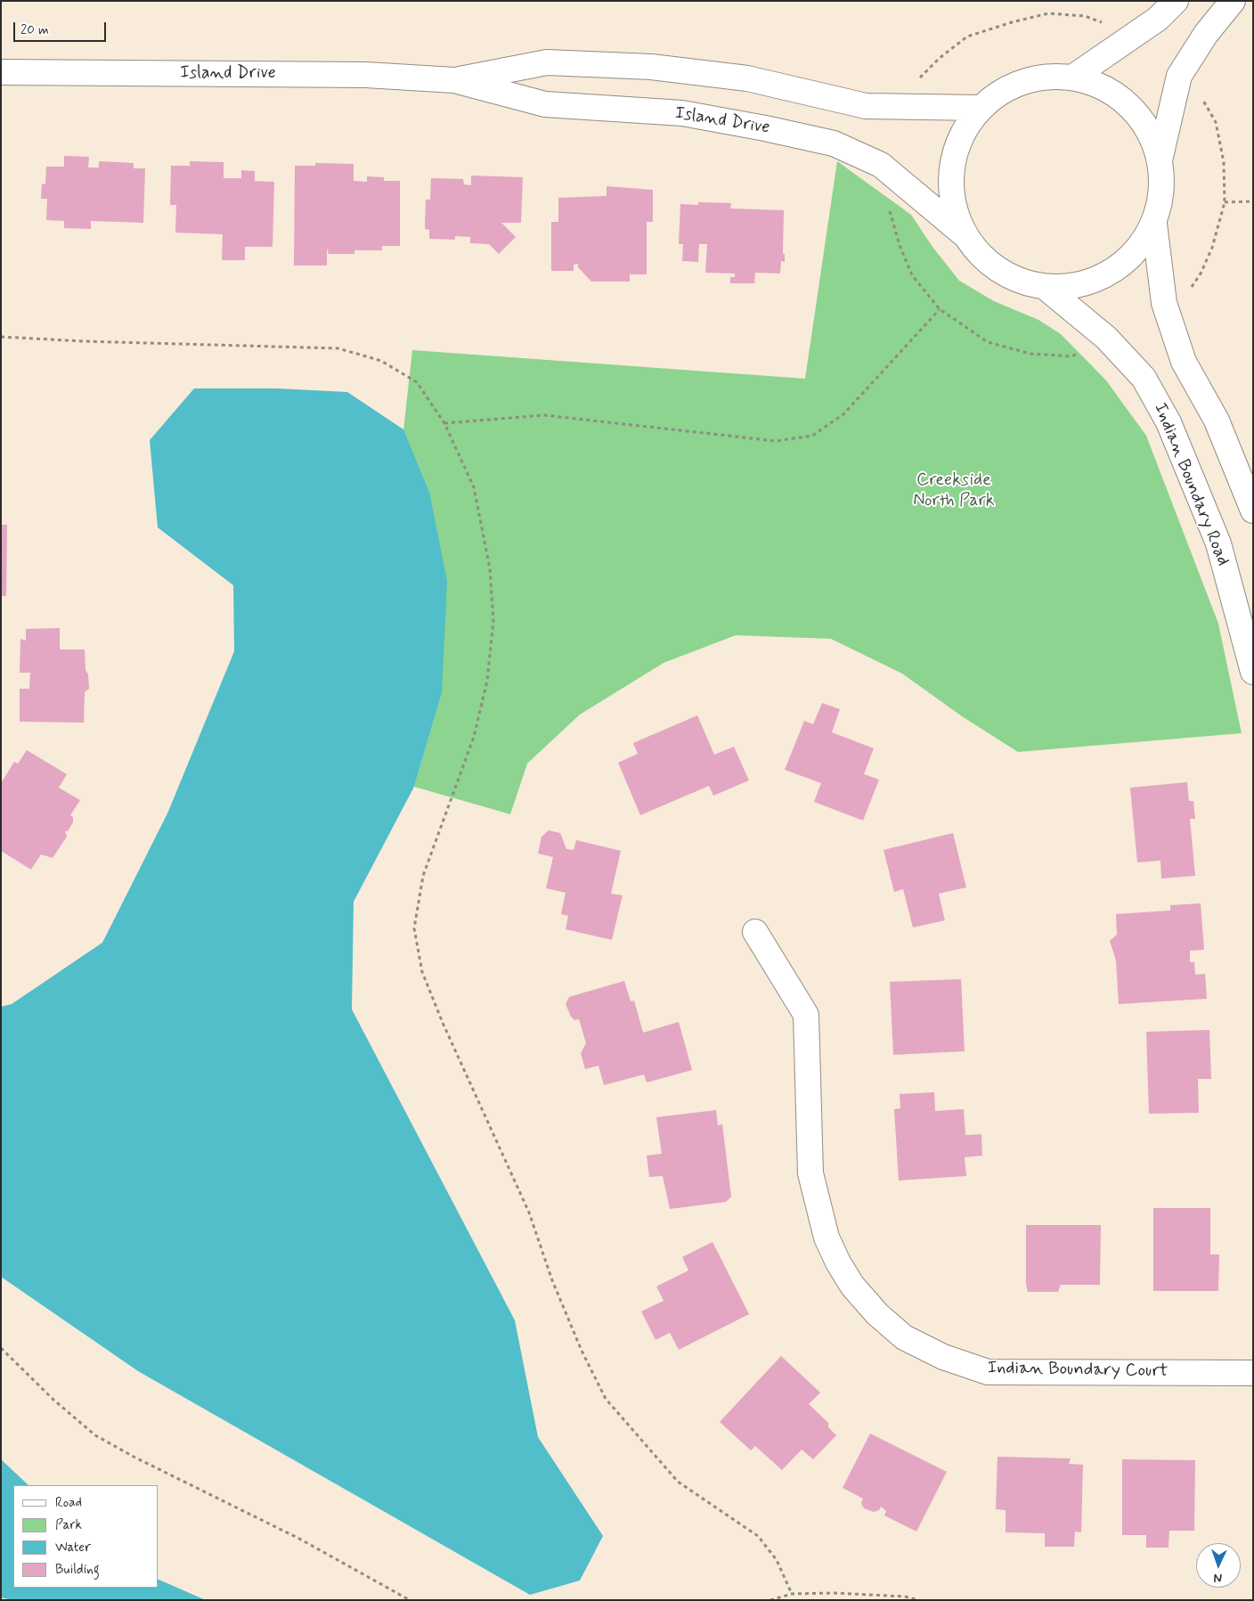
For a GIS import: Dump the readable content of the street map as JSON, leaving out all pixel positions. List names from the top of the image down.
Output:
{
  "streets": {
    "street": ["Island Drive", "Indian Boundary Road", "Indian Boundary Court"]
  },
  "parks": ["Creekside North Park"],
  "legend": [
    "Road",
    "Park",
    "Water",
    "Building"
  ],
  "scale_bar": "20 m",
  "north": "bottom"
}
